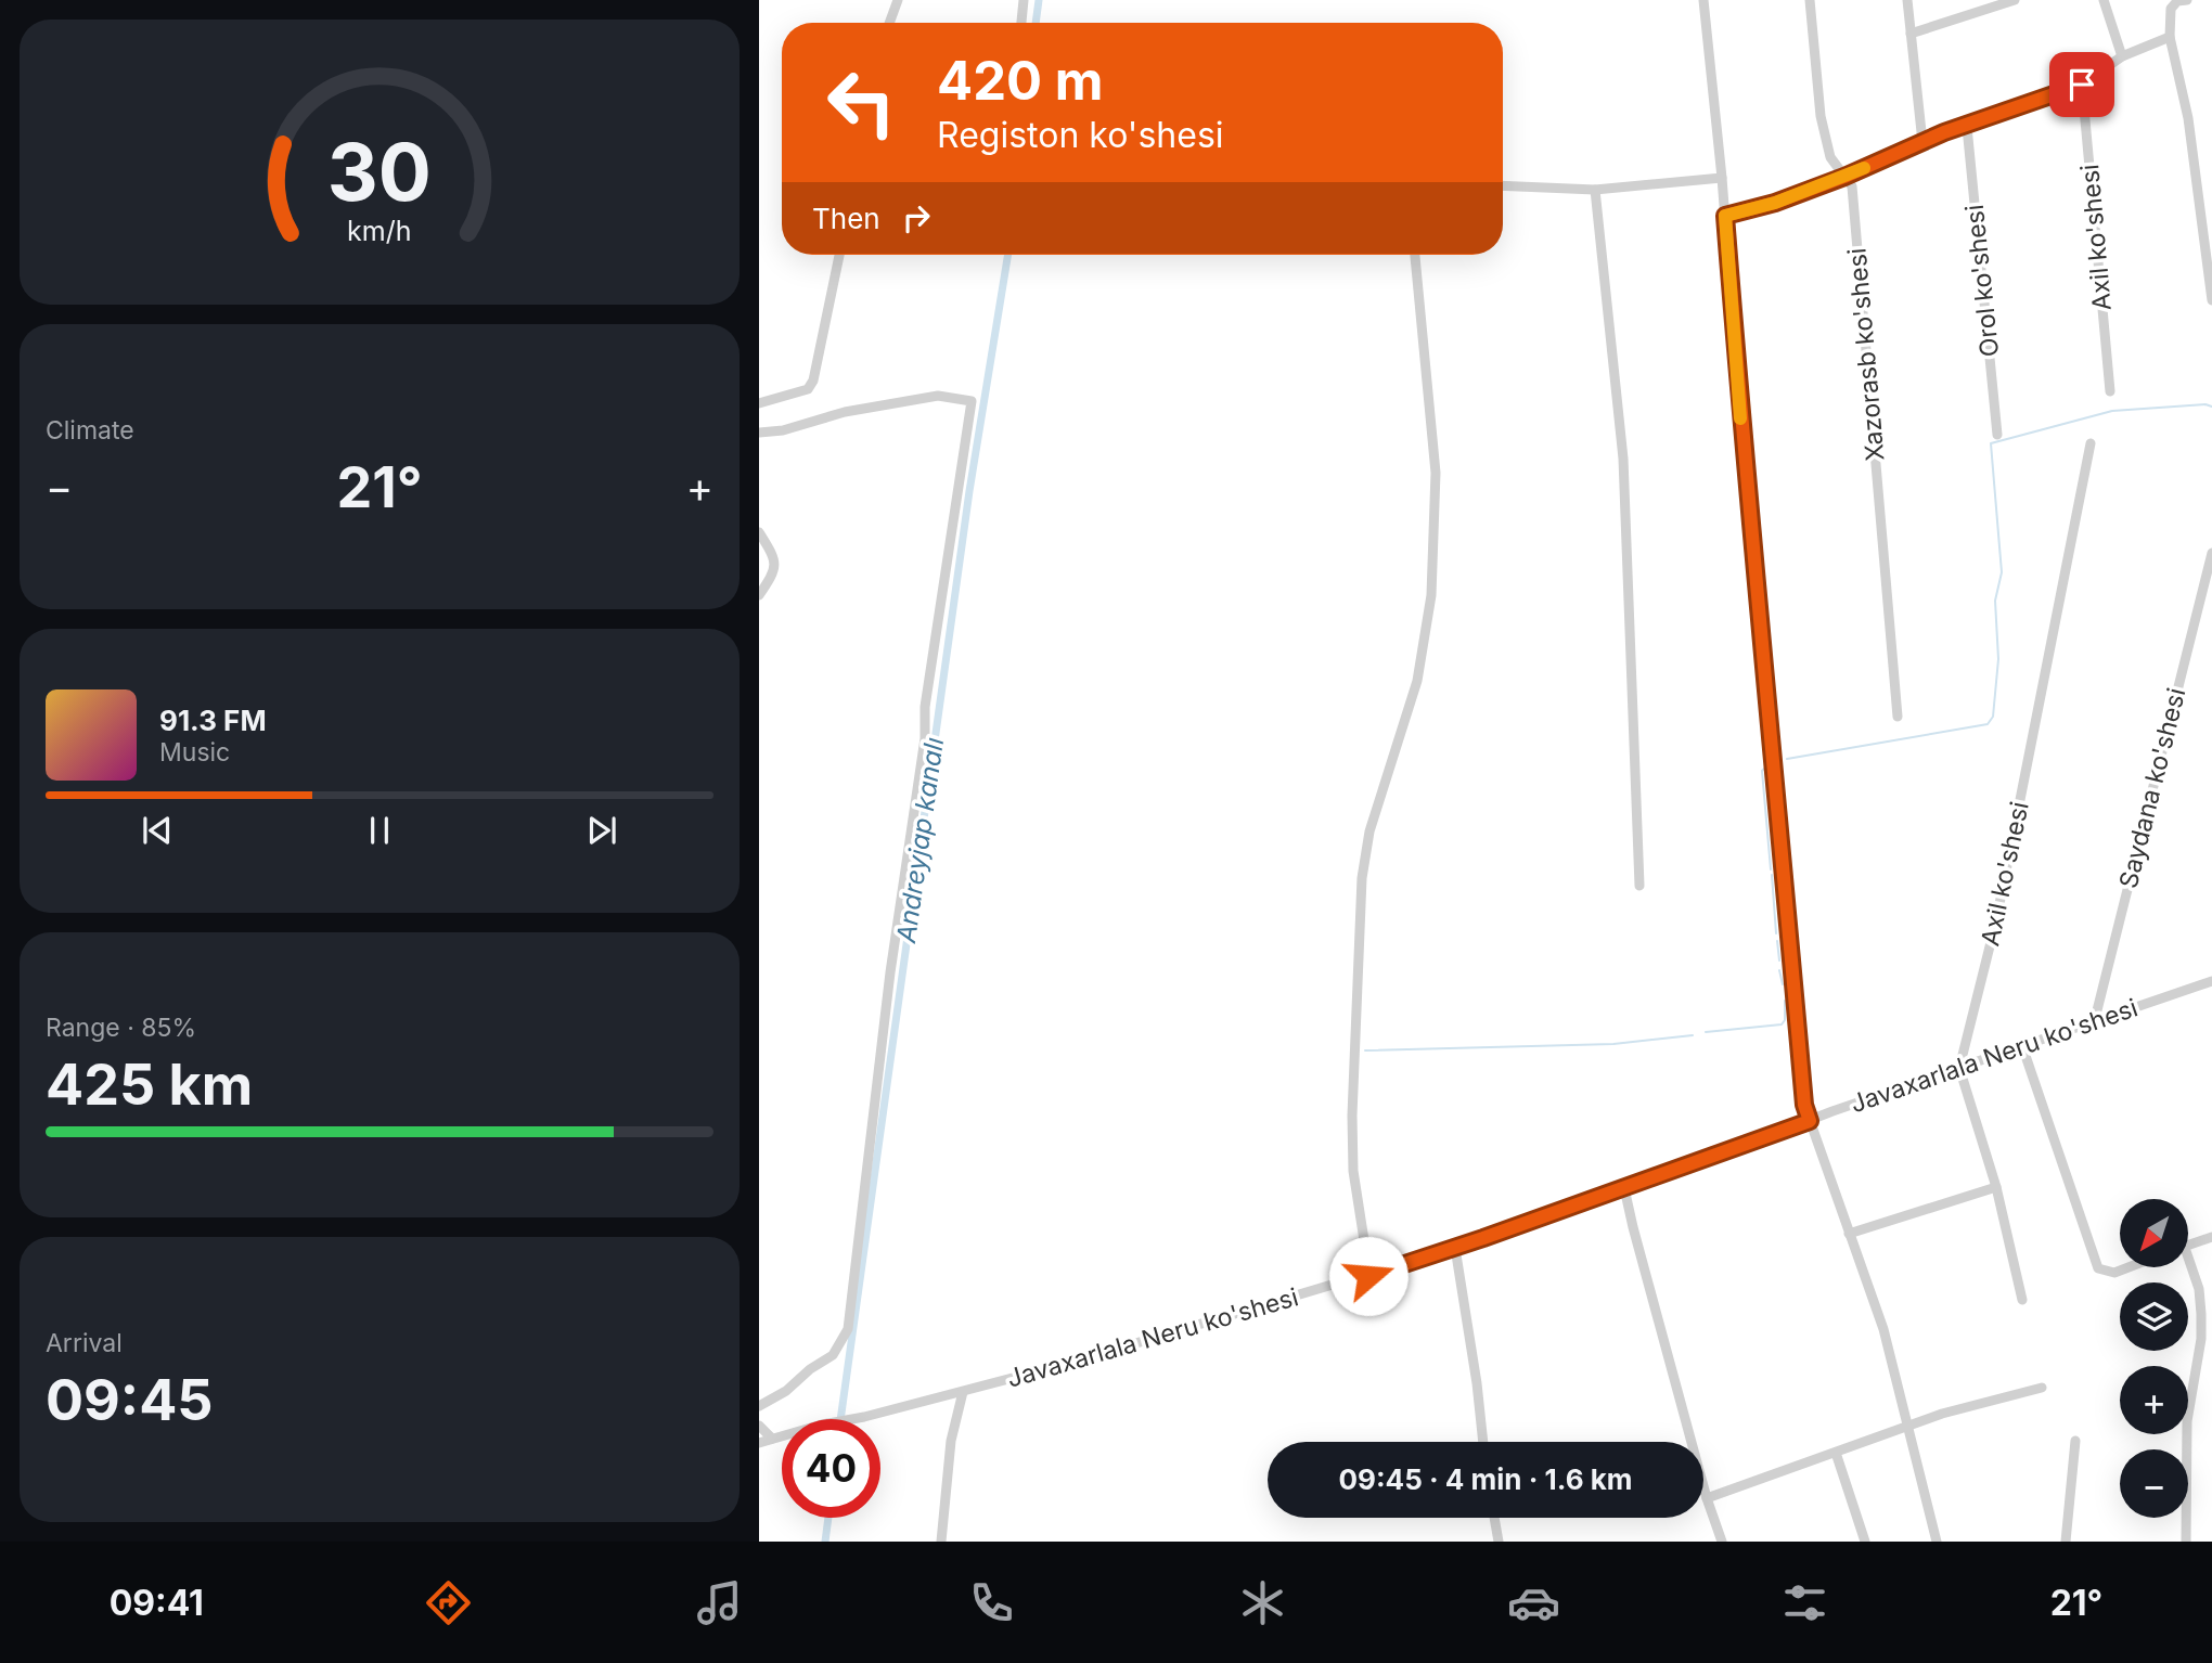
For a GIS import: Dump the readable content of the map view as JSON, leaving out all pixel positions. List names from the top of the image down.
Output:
{
  "streets": {
    "street": [
      "Axil ko'shesi",
      "Orol ko'shesi",
      "Xazorasb ko'shesi",
      "Saydana ko'shesi",
      "Javaxarlala Neru ko'shesi"
    ]
  },
  "crossings": [
    ["Axil ko'shesi", "Javaxarlala Neru ko'shesi"],
    ["Saydana ko'shesi", "Javaxarlala Neru ko'shesi"]
  ],
  "water": ["Andreyjap kanalı"],
  "north": "bottom left",
  "page": {
    "turn": ["420 m", "Registon ko'shesi"],
    "then": "Then",
    "tile": [
      "Climate",
      ["Range · 85%", "425 km"],
      ["Arrival", "09:45"]
    ],
    "heat": ["−", "21°", "+"],
    "song": ["91.3 FM", "Music"],
    "map_buttons": ["+", "−"],
    "limit": "40",
    "trip": "09:45 · 4 min · 1.6 km",
    "tabs": ["09:41", "21°"],
    "gauge": ["30", "km/h"]
  }
}
